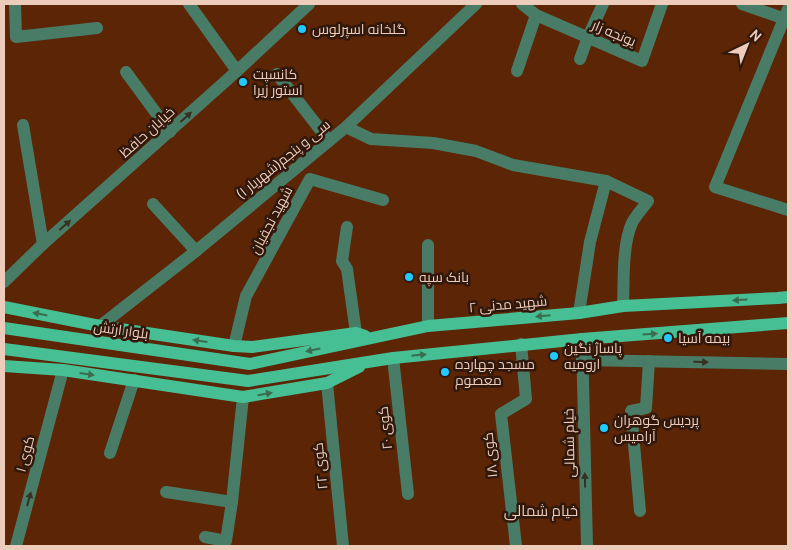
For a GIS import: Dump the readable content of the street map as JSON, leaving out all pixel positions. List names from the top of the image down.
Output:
{
  "streets": {
    "main road": ["شهید مدنی ۲", "بلوار ارتش"],
    "street": [
      "یونجه زار",
      "خیابان حافظ",
      "سی و پنجم(شهریار ۱)",
      "شهید نجفیان",
      "کوی ۲۰",
      "خیام شمالی",
      "کوی ۱",
      "کوی ۱۸",
      "کوی ۲۲"
    ]
  },
  "crossings": [
    ["شهید مدنی ۲", "بلوار ارتش"]
  ],
  "one_way": ["خیابان حافظ"],
  "districts": ["خیام شمالی"],
  "places": [
    "گلخانه اسپرلوس",
    "کانسپت استور زیرا",
    "بانک سپه",
    "بیمه آسیا",
    "پاساژ نگین ارومیه",
    "مسجد چهارده معصوم",
    "پردیس گوهران آرامیس"
  ],
  "north": "top right"
}
